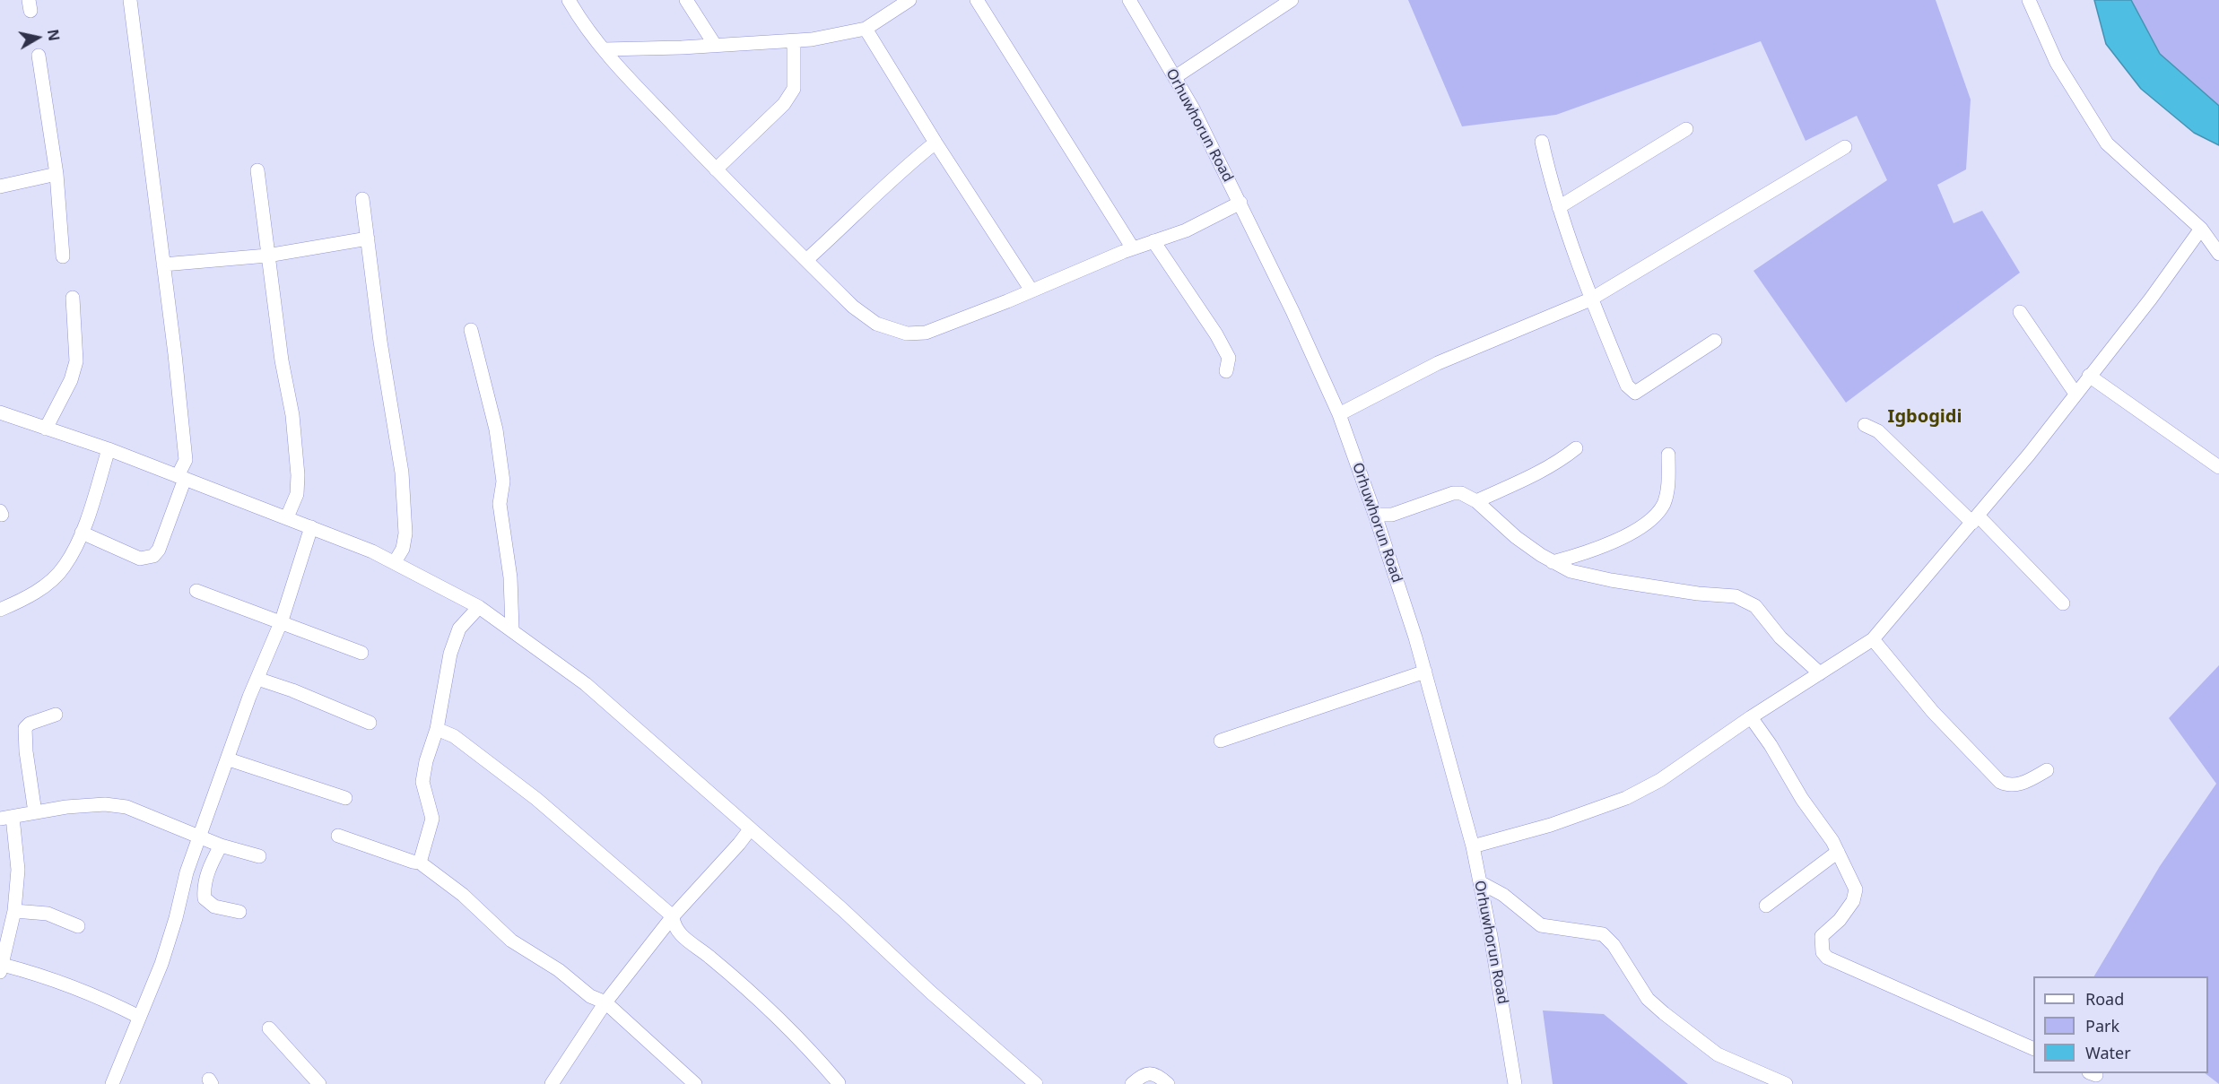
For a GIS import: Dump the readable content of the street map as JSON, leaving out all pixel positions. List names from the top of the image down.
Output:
{
  "streets": {
    "street": ["Orhuwhorun Road"]
  },
  "districts": ["Igbogidi"],
  "legend": ["Road", "Park", "Water"],
  "north": "right"
}
